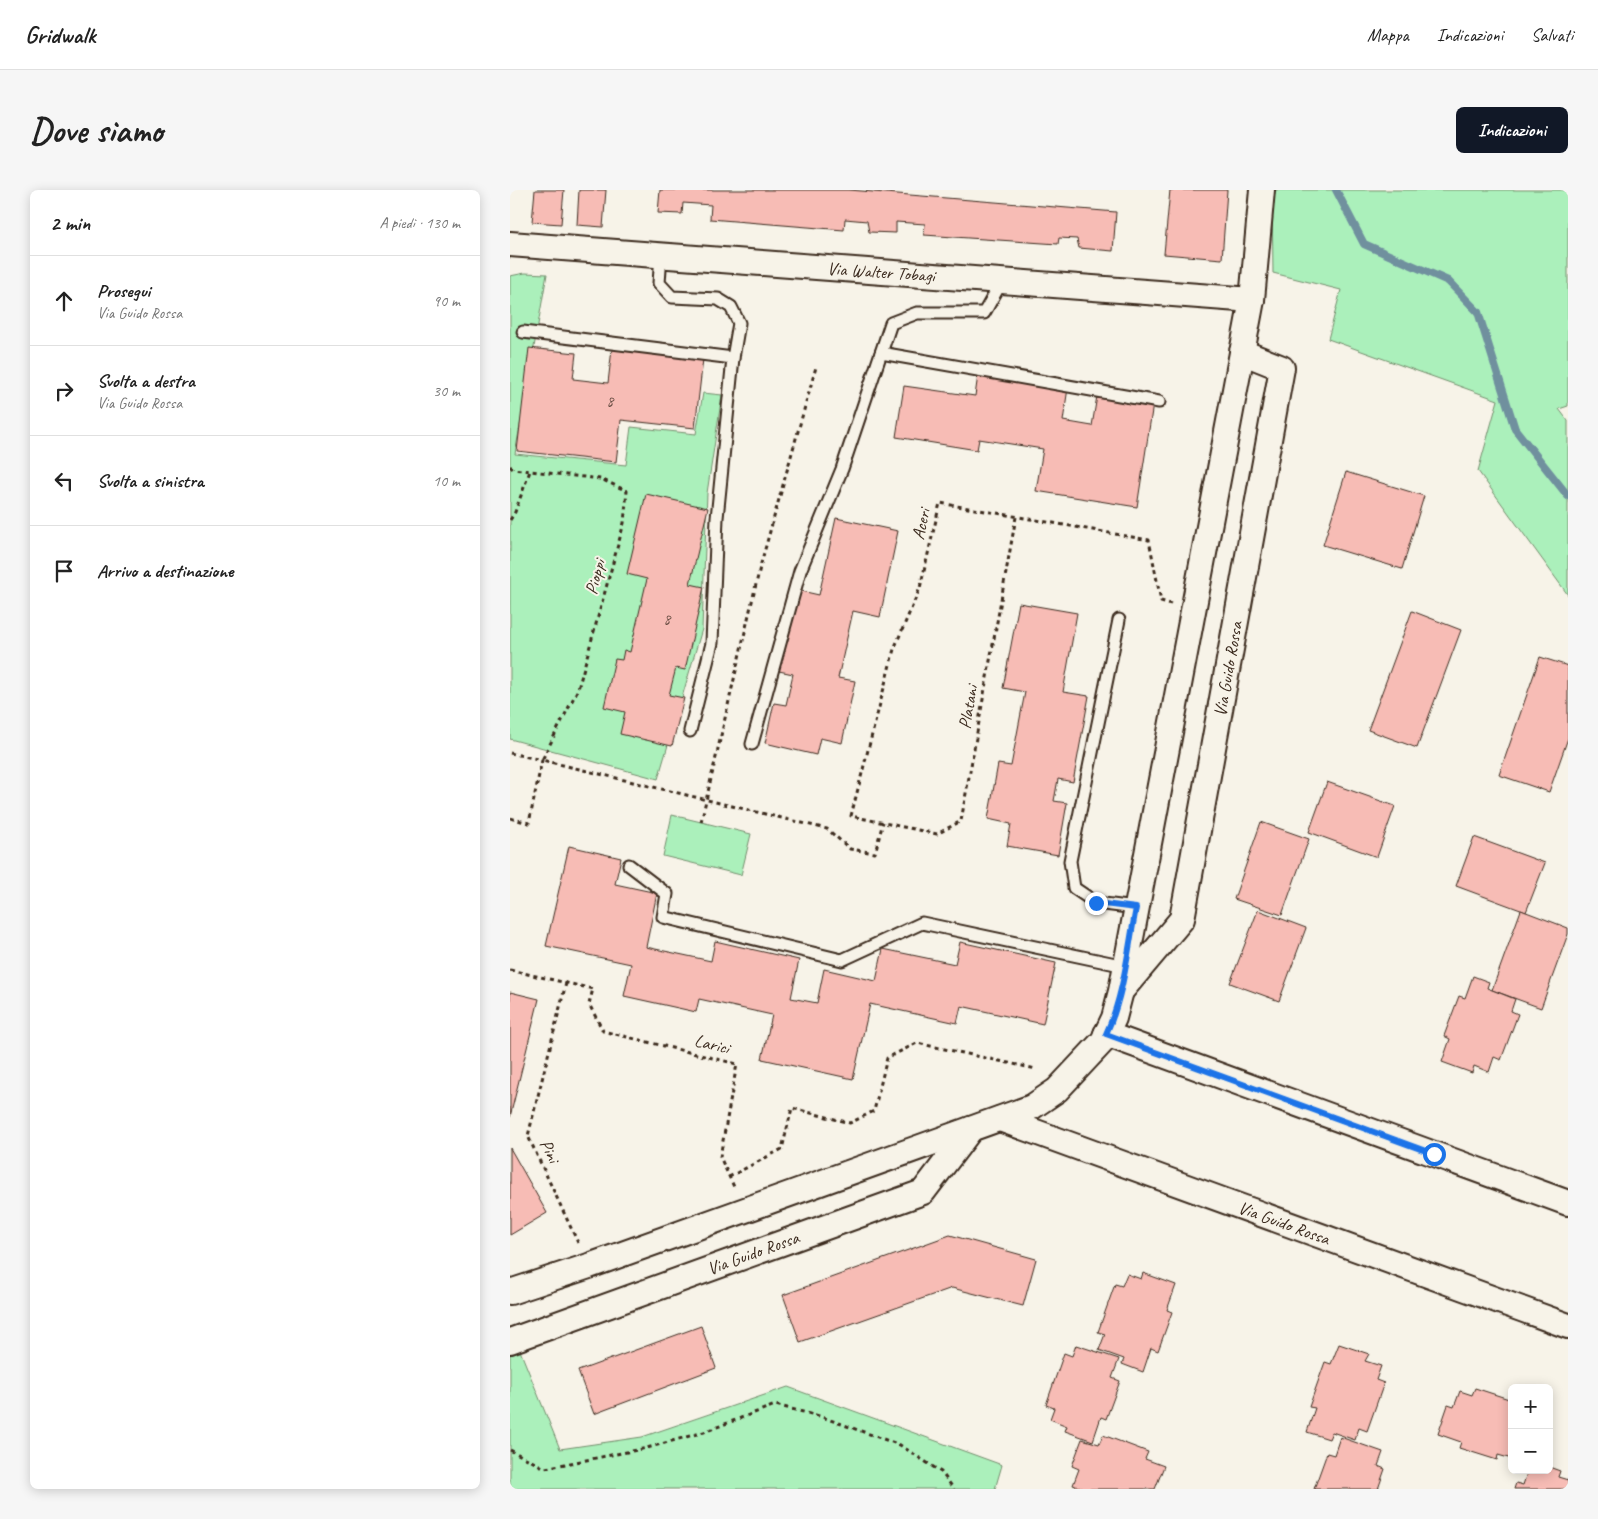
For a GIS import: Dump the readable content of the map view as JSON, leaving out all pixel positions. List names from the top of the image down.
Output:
{
  "streets": {
    "street": ["Via Walter Tobagi", "Via Guido Rossa"],
    "path": [
      "Aceri",
      "Pioppi",
      "Platani",
      "Larici",
      "Pini"
    ]
  },
  "crossings": [
    ["Via Walter Tobagi", "Via Guido Rossa"],
    ["Aceri", "Via Guido Rossa"],
    ["Aceri", "Platani"],
    ["Via Guido Rossa", "Larici"],
    ["Via Guido Rossa", "Pini"],
    ["Larici", "Pini"]
  ],
  "house_numbers": ["8", "8"],
  "page": {
    "header": "Gridwalk",
    "nav": ["Mappa", "Indicazioni", "Salvati"],
    "buttons": "Indicazioni",
    "title": "Dove siamo",
    "heading": ["2 min", "A piedi · 130 m"],
    "list": [
      ["Prosegui", "Via Guido Rossa", "90 m"],
      ["Svolta a destra", "Via Guido Rossa", "30 m"],
      ["Svolta a sinistra", "10 m"],
      "Arrivo a destinazione"
    ],
    "map_buttons": ["+", "−"]
  }
}
